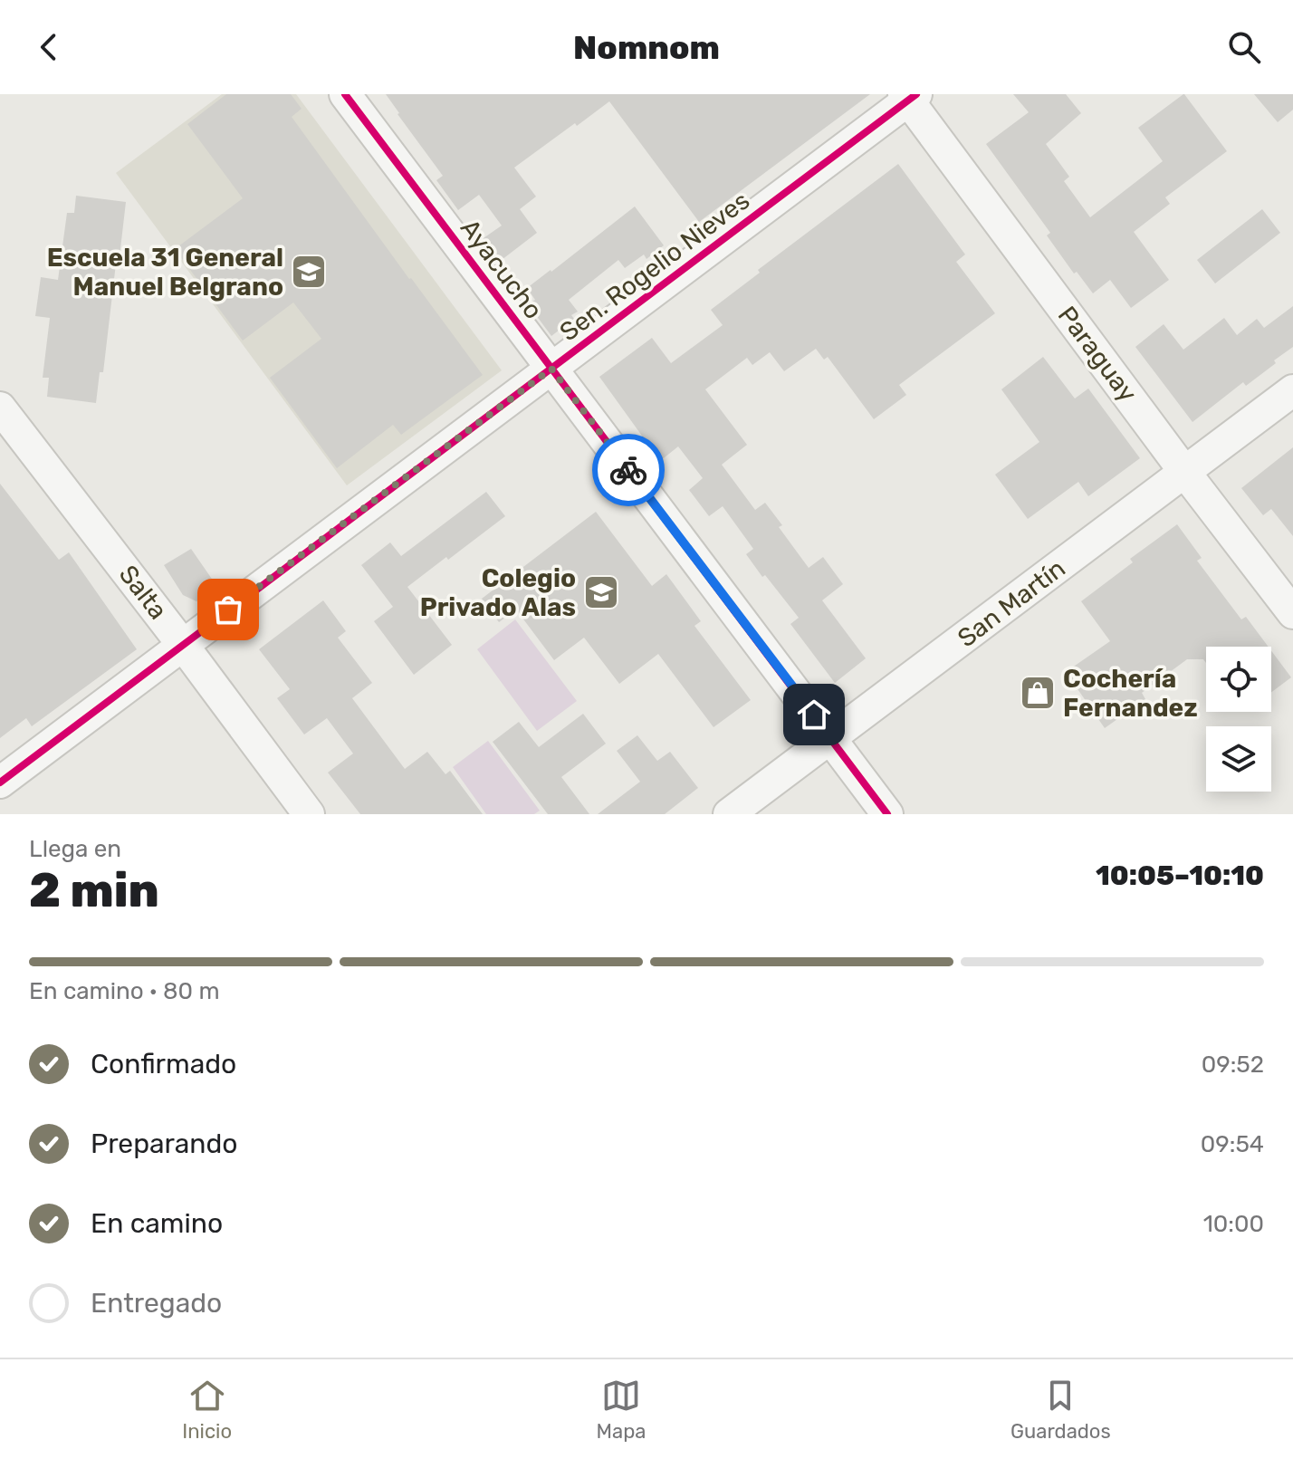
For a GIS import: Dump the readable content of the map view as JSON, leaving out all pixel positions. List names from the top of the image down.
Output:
{
  "streets": {
    "street": [
      "Sen. Rogelio Nieves",
      "Ayacucho",
      "Paraguay",
      "Salta",
      "San Martín"
    ]
  },
  "crossings": [
    ["Sen. Rogelio Nieves", "Ayacucho"],
    ["Sen. Rogelio Nieves", "Paraguay"],
    ["Sen. Rogelio Nieves", "Salta"],
    ["Ayacucho", "San Martín"],
    ["Paraguay", "San Martín"]
  ],
  "places": {
    "school or university": ["Escuela 31 General Manuel Belgrano", "Colegio Privado Alas"],
    "shop": ["Cochería Fernandez"]
  },
  "page": {
    "header": "Nomnom",
    "heading": ["2 min", "Llega en", "10:05–10:10"],
    "bar": "En camino · 80 m",
    "list": [
      ["Confirmado", "09:52"],
      ["Preparando", "09:54"],
      ["En camino", "10:00"],
      "Entregado"
    ],
    "tabs": ["Inicio", "Mapa", "Guardados"]
  }
}
